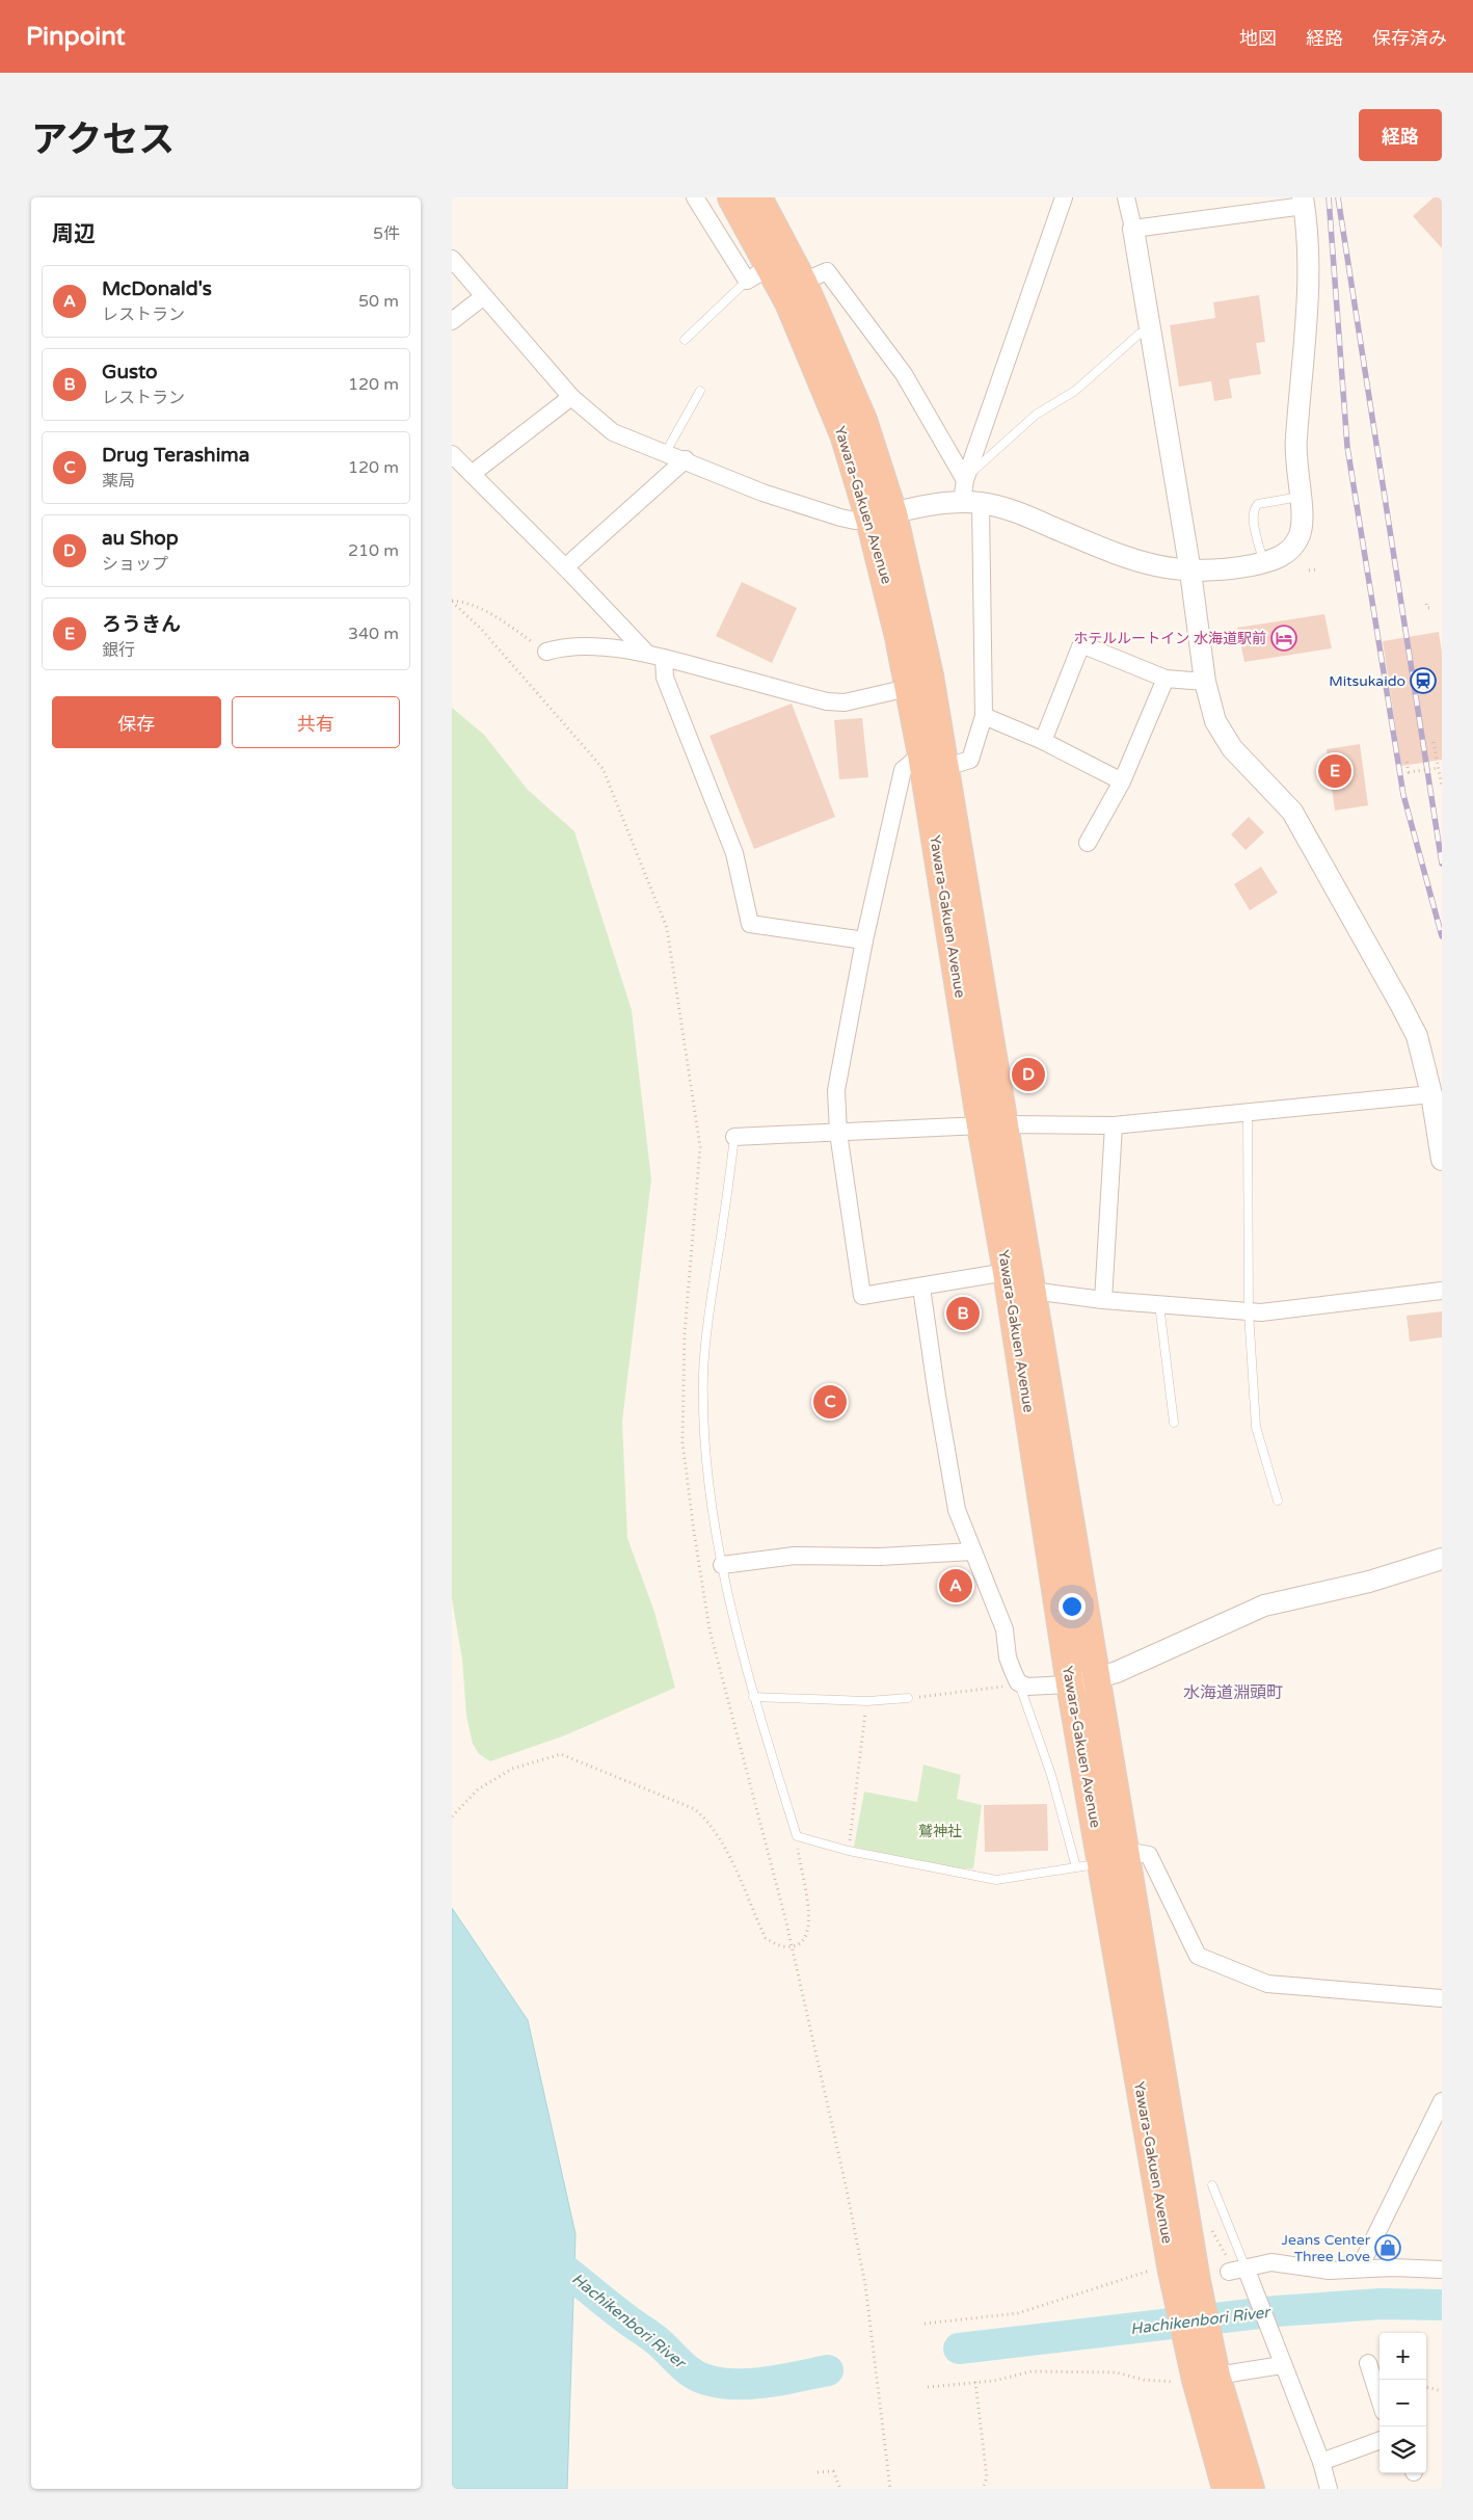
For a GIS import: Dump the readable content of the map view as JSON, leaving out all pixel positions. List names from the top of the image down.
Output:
{
  "streets": {
    "highway": ["Yawara-Gakuen Avenue"]
  },
  "districts": ["水海道淵頭町"],
  "water": ["Hachikenbori River"],
  "parks": ["鷲神社"],
  "places": {
    "hotel": ["ホテルルートイン 水海道駅前"],
    "station": ["Mitsukaido"],
    "shop": ["Jeans Center Three Love"]
  },
  "page": {
    "header": "Pinpoint",
    "nav": ["地図", "経路", "保存済み"],
    "title": "アクセス",
    "buttons": [
      "経路",
      ["保存", "共有"]
    ],
    "heading": ["周辺", "5件"],
    "list": [
      {
        "mark": "A",
        "name": "McDonald's",
        "note": "レストラン",
        "value": "50 m"
      },
      {
        "mark": "B",
        "name": "Gusto",
        "note": "レストラン",
        "value": "120 m"
      },
      {
        "mark": "C",
        "name": "Drug Terashima",
        "note": "薬局",
        "value": "120 m"
      },
      {
        "mark": "D",
        "name": "au Shop",
        "note": "ショップ",
        "value": "210 m"
      },
      {
        "mark": "E",
        "name": "ろうきん",
        "note": "銀行",
        "value": "340 m"
      }
    ],
    "pins": [
      "E",
      "D",
      "B",
      "C",
      "A"
    ],
    "map_buttons": ["+", "−"]
  }
}
